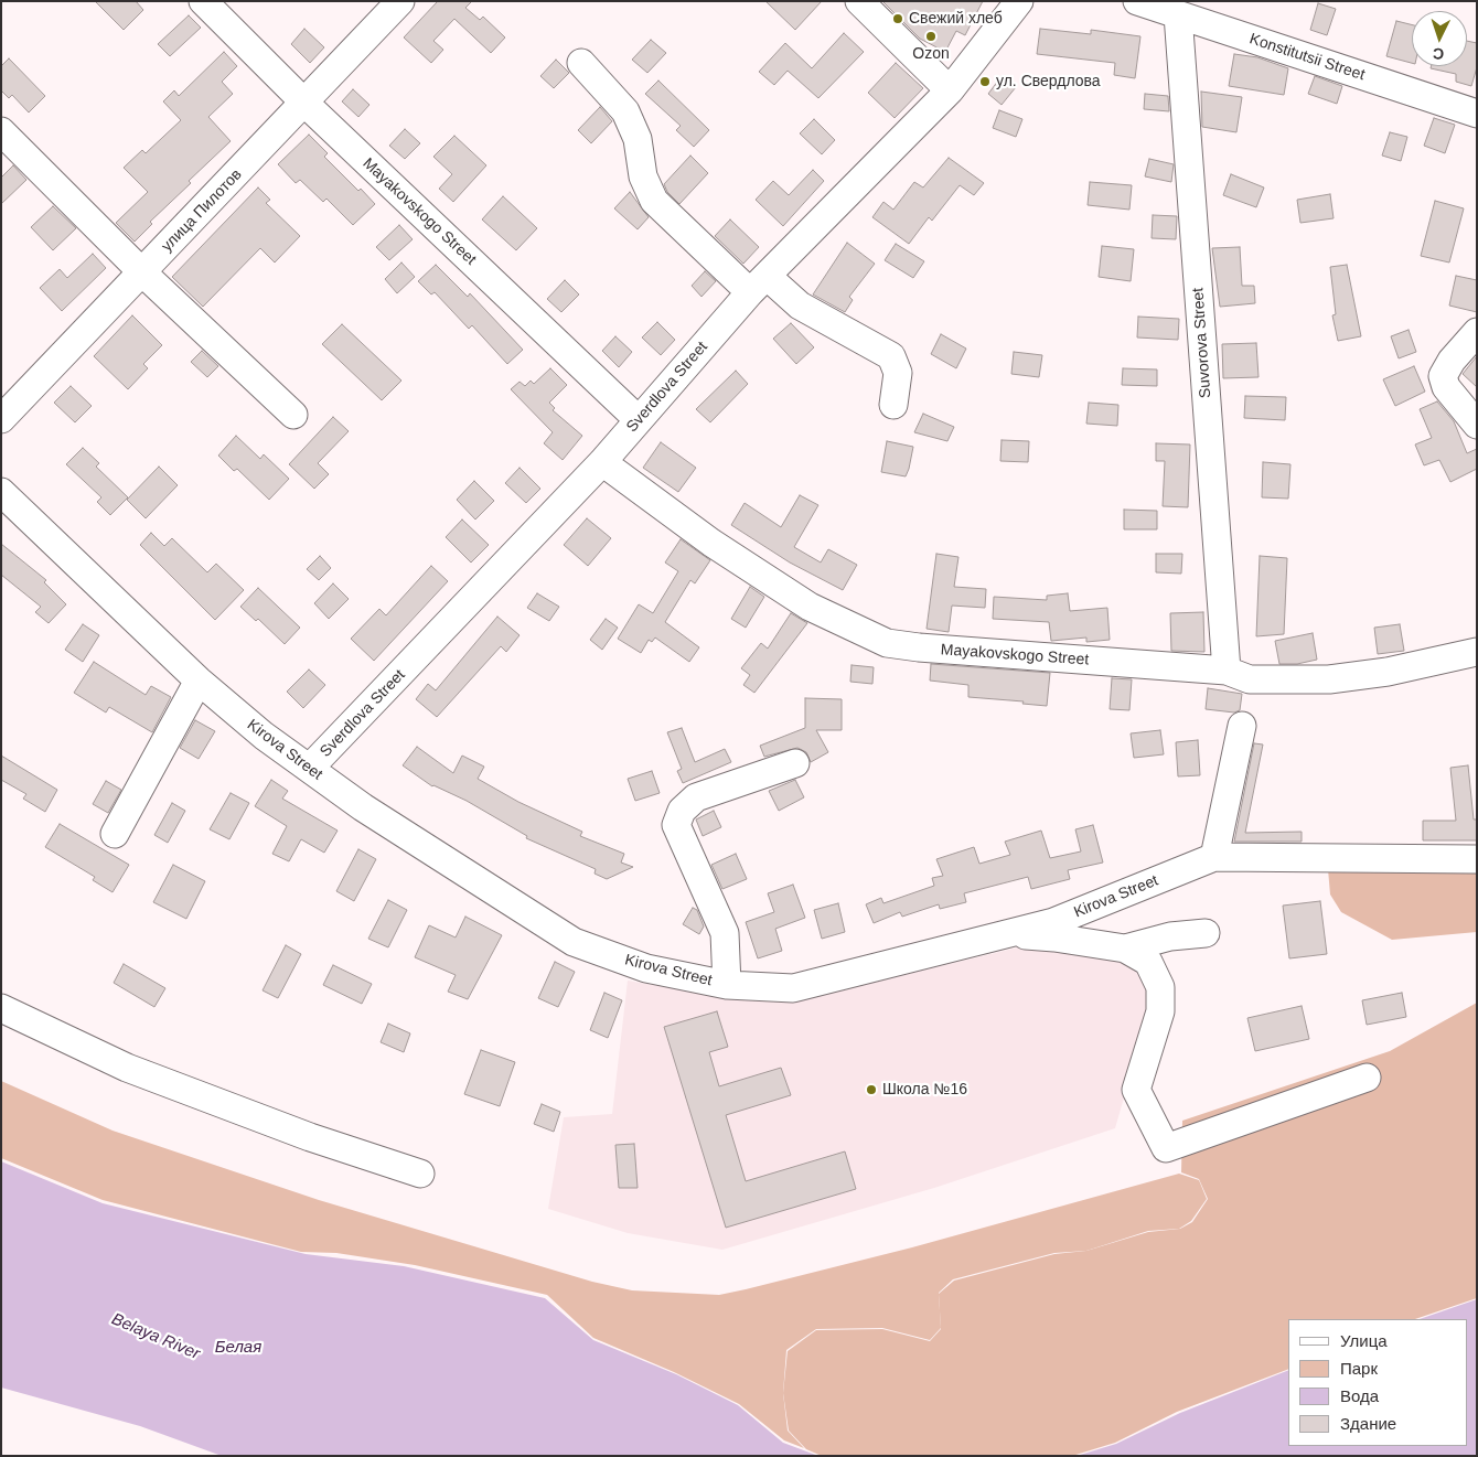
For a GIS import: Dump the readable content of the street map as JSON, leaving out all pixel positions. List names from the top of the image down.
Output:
{
  "streets": {
    "street": [
      "Konstitutsii Street",
      "улица Пилотов",
      "Mayakovskogo Street",
      "Suvorova Street",
      "Sverdlova Street",
      "Kirova Street"
    ]
  },
  "crossings": [
    ["Konstitutsii Street", "Suvorova Street"],
    ["улица Пилотов", "Mayakovskogo Street"],
    ["Mayakovskogo Street", "Suvorova Street"],
    ["Mayakovskogo Street", "Sverdlova Street"],
    ["Sverdlova Street", "Kirova Street"]
  ],
  "water": ["Belaya River", "Белая"],
  "places": [
    "Свежий хлеб",
    "Ozon",
    "ул. Свердлова",
    "Школа №16"
  ],
  "legend": [
    "Улица",
    "Парк",
    "Вода",
    "Здание"
  ],
  "north": "bottom"
}
